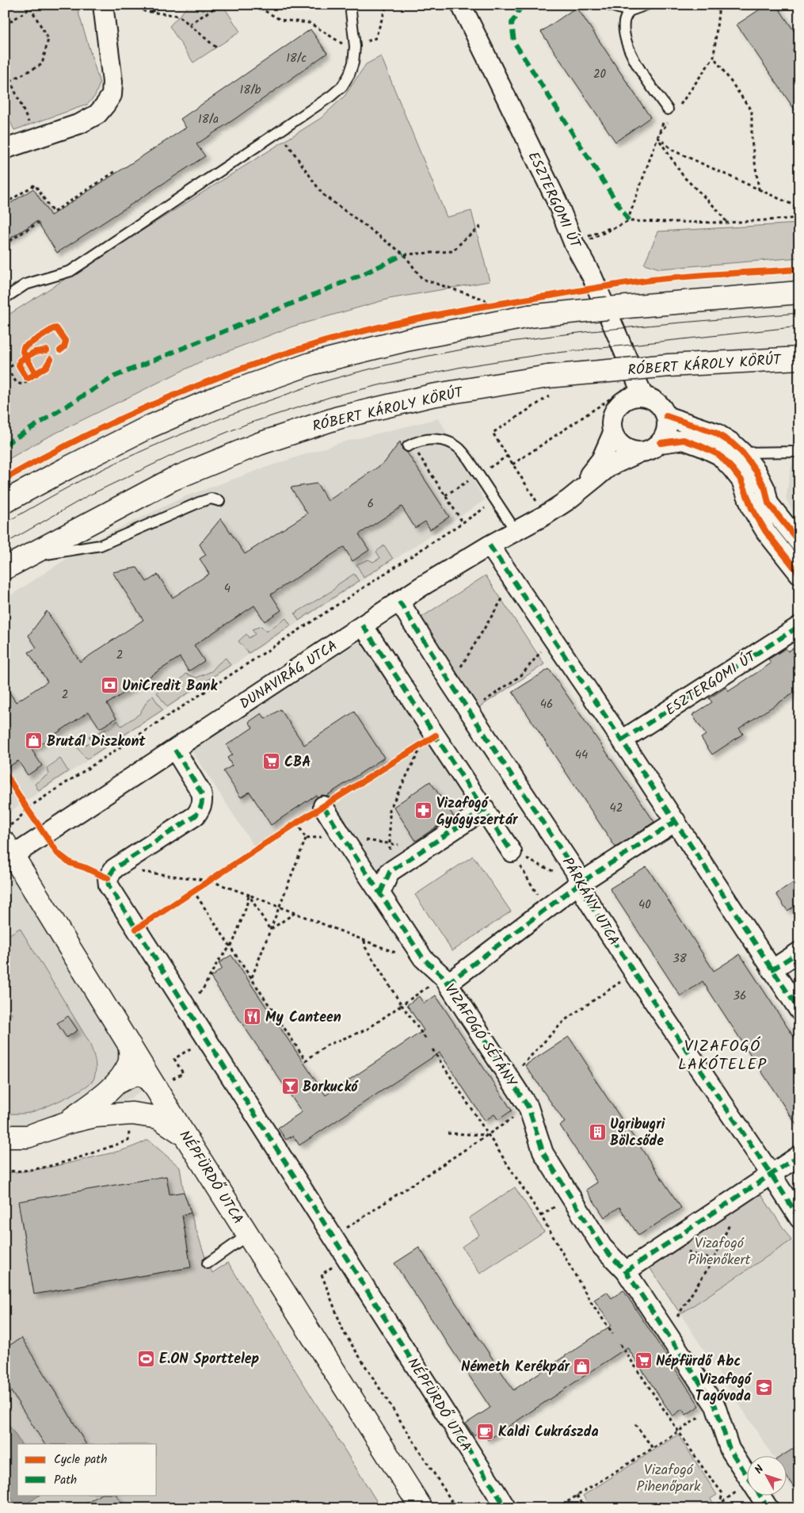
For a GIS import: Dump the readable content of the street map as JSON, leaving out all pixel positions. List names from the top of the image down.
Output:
{
  "streets": {
    "main road": ["RÓBERT KÁROLY KÖRÚT", "NÉPFÜRDŐ UTCA"],
    "street": [
      "ESZTERGOMI ÚT",
      "DUNAVIRÁG UTCA",
      "PÁRKÁNY UTCA",
      "VIZAFOGÓ SÉTÁNY"
    ]
  },
  "crossings": [
    ["ESZTERGOMI ÚT", "DUNAVIRÁG UTCA"],
    ["DUNAVIRÁG UTCA", "PÁRKÁNY UTCA"],
    ["DUNAVIRÁG UTCA", "NÉPFÜRDŐ UTCA"]
  ],
  "districts": ["VIZAFOGÓ LAKÓTELEP"],
  "parks": ["Vizafogó Pihenőkert", "Vizafogó Pihenőpark"],
  "places": {
    "bank": ["UniCredit Bank"],
    "shop": ["Brutál Diszkont", "Németh Kerékpár"],
    "supermarket": ["CBA", "Népfürdő Abc"],
    "pharmacy": ["Vizafogó Gyógyszertár"],
    "restaurant": ["My Canteen"],
    "bar": ["Borkuckó"],
    "building": ["Ugribugri Bölcsőde"],
    "sports": ["E.ON Sporttelep"],
    "school or university": ["Vizafogó Tagóvoda"],
    "cafe": ["Kaldi Cukrászda"]
  },
  "house_numbers": [
    "18/c",
    "20",
    "18/b",
    "18/a",
    "6",
    "4",
    "2",
    "2",
    "46",
    "44",
    "42",
    "40",
    "38",
    "36"
  ],
  "legend": ["Cycle path", "Path"],
  "north": "top left"
}
